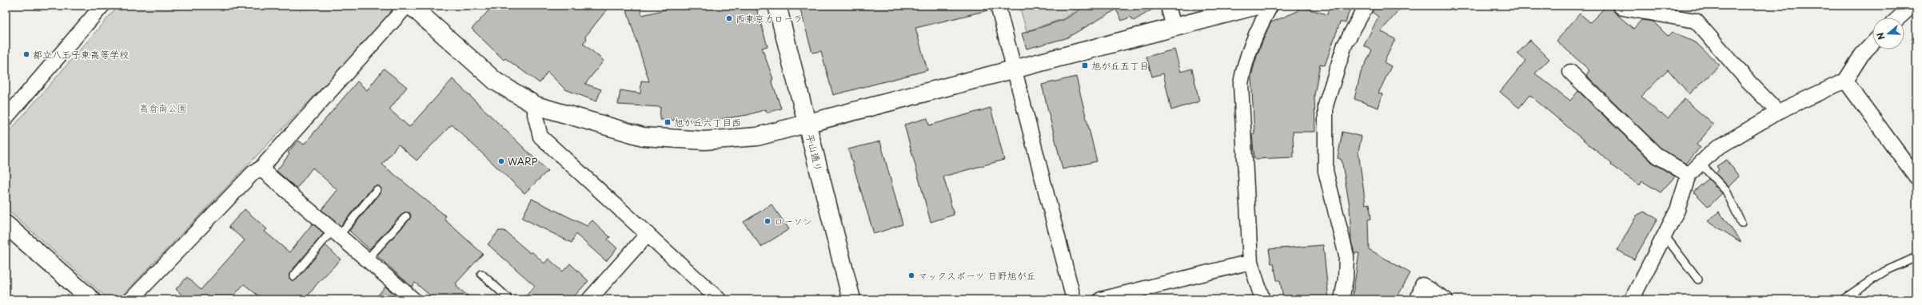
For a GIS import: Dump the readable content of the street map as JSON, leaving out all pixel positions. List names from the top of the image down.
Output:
{
  "streets": {
    "street": ["平山通り"]
  },
  "parks": ["高倉南公園"],
  "places": {
    "other": [
      "西東京カローラ",
      "都立八王子東高等学校",
      "WARP",
      "ローソン",
      "マックスポーツ 日野旭が丘"
    ],
    "transit": ["旭が丘五丁目", "旭が丘六丁目西"]
  },
  "north": "left"
}
